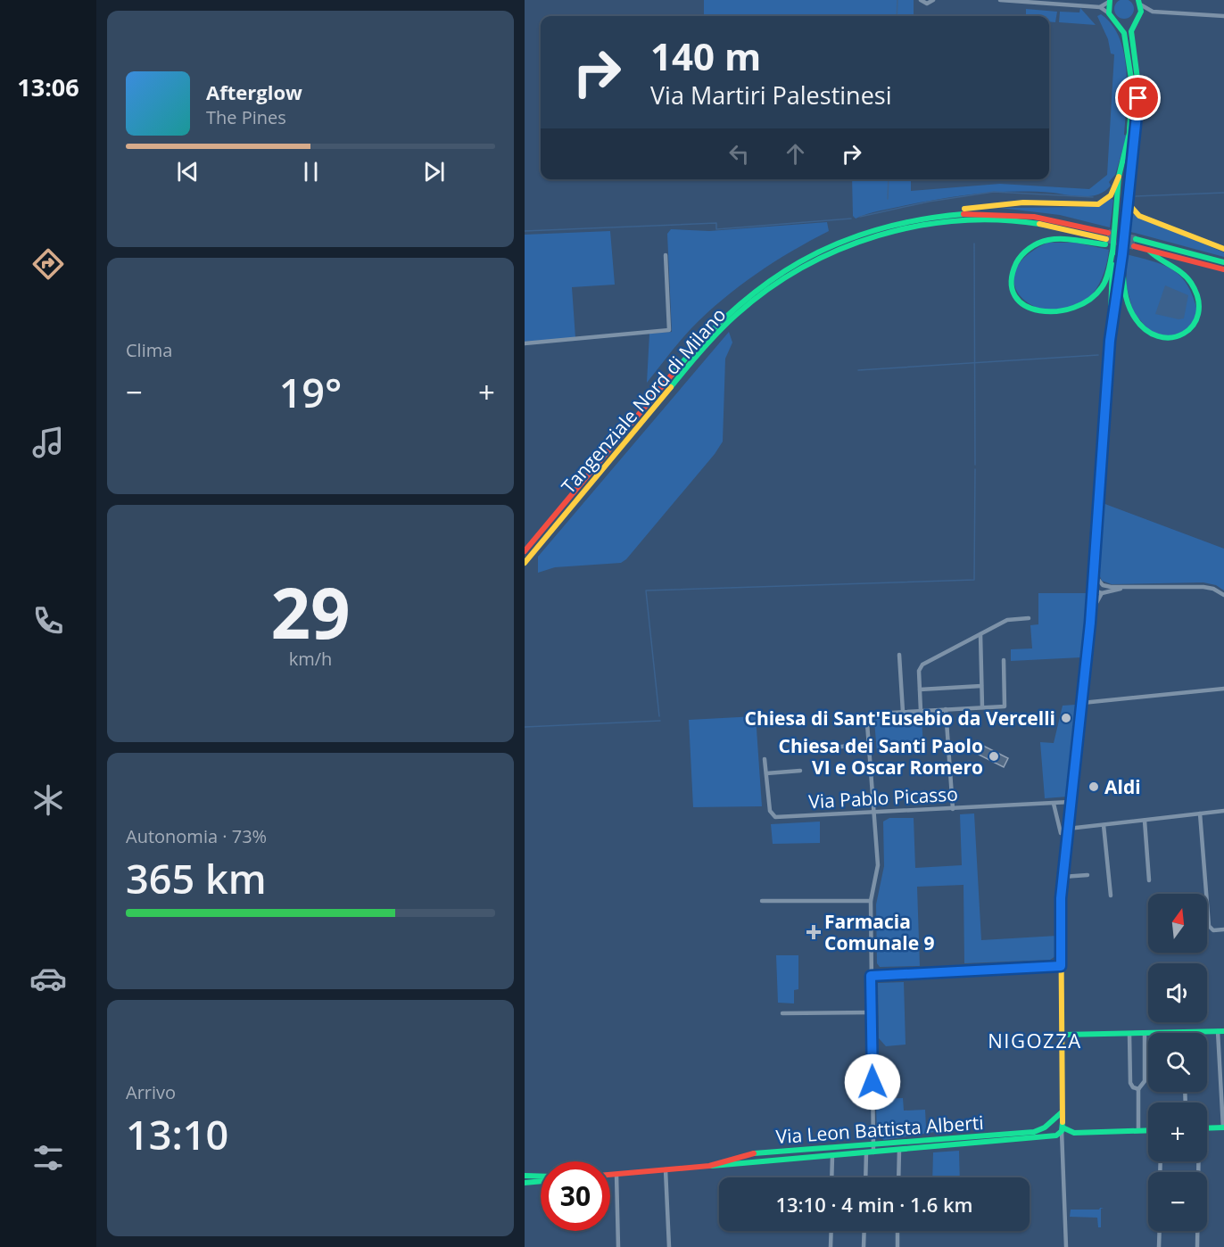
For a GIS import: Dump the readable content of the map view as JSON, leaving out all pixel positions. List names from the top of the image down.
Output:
{
  "streets": {
    "main road": ["Tangenziale Nord di Milano", "Via Leon Battista Alberti"],
    "street": ["Via Pablo Picasso"]
  },
  "districts": ["NIGOZZA"],
  "places": {
    "other": ["Chiesa di Sant'Eusebio da Vercelli", "Chiesa dei Santi Paolo VI e Oscar Romero", "Aldi"],
    "health": ["Farmacia Comunale 9"]
  },
  "north": "top",
  "page": {
    "tabs": "13:06",
    "turn": ["140 m", "Via Martiri Palestinesi"],
    "song": ["Afterglow", "The Pines"],
    "tile": [
      "Clima",
      ["29", "km/h"],
      ["Autonomia · 73%", "365 km"],
      ["Arrivo", "13:10"]
    ],
    "heat": ["−", "19°", "+"],
    "map_buttons": ["+", "−"],
    "limit": "30",
    "trip": "13:10 · 4 min · 1.6 km"
  }
}
